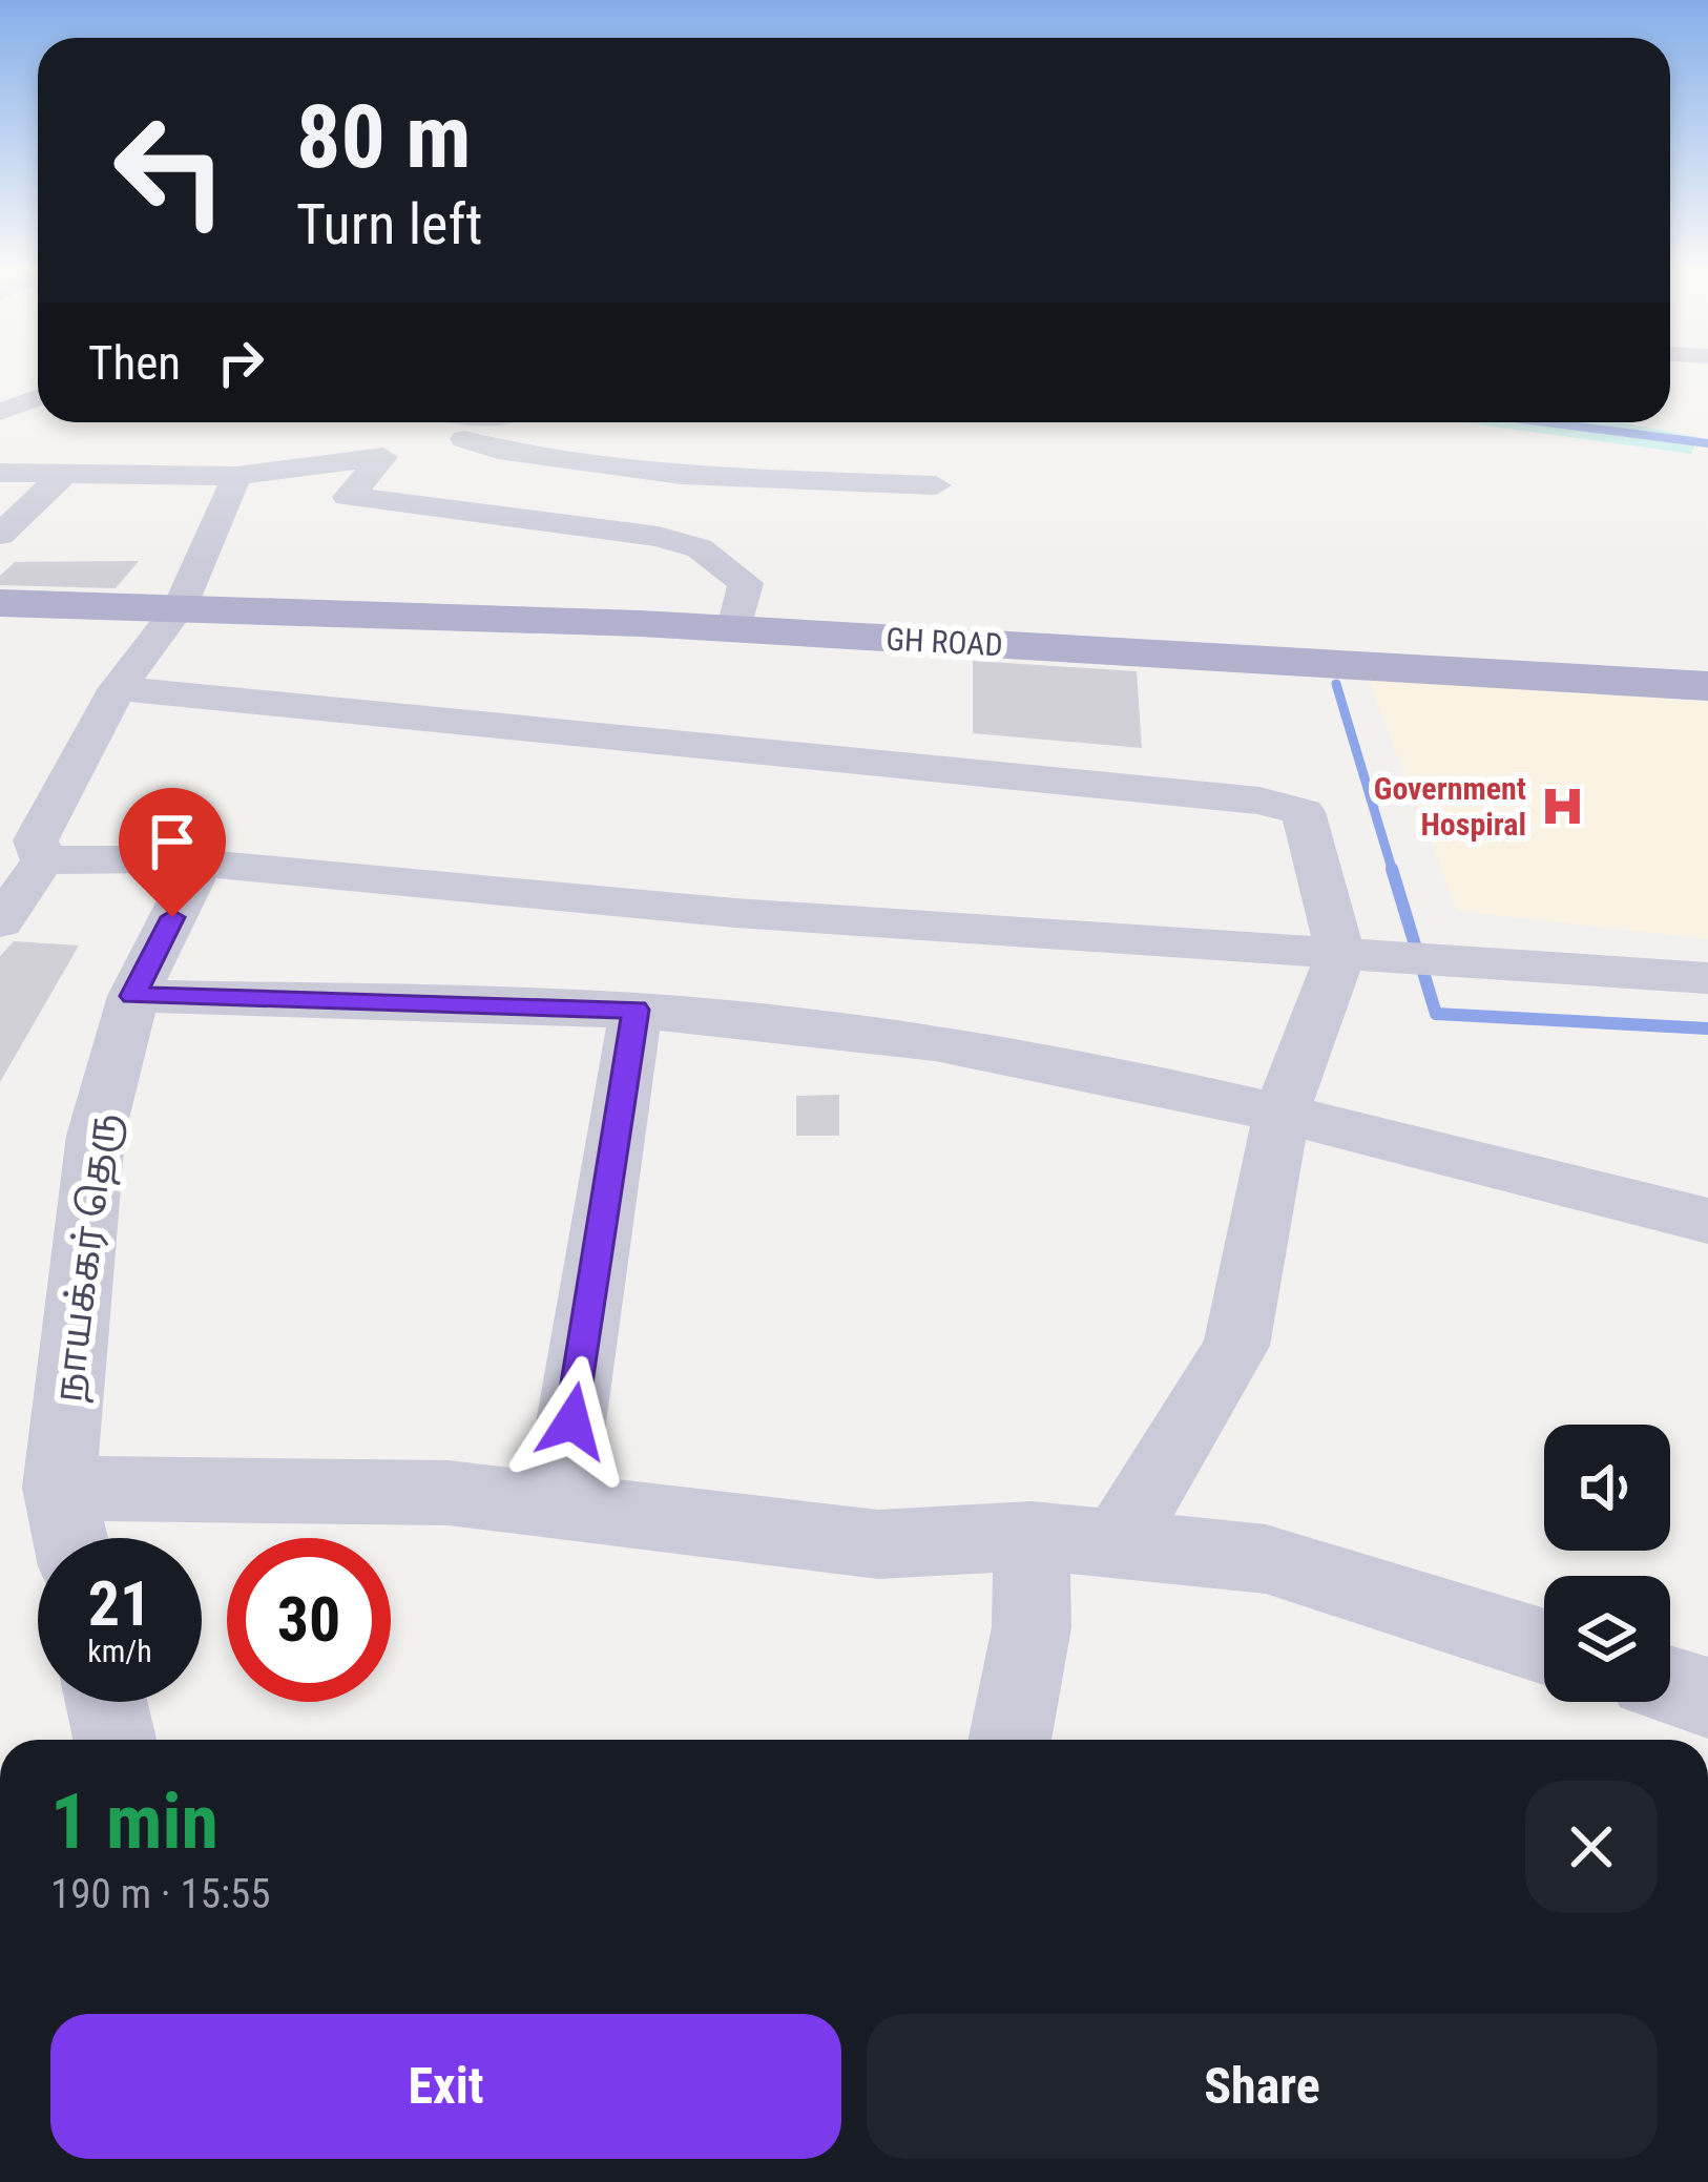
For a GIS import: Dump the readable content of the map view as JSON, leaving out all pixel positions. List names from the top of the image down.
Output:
{
  "streets": {
    "main road": ["GH ROAD"],
    "street": ["நாயக்கர் தெரு"]
  },
  "places": {
    "hospital": ["Government Hospiral"]
  },
  "page": {
    "turn": ["80 m", "Turn left"],
    "then": "Then",
    "speed": "21 km/h",
    "limit": "30",
    "heading": ["1 min", "190 m · 15:55"],
    "buttons": ["Exit", "Share"]
  }
}
